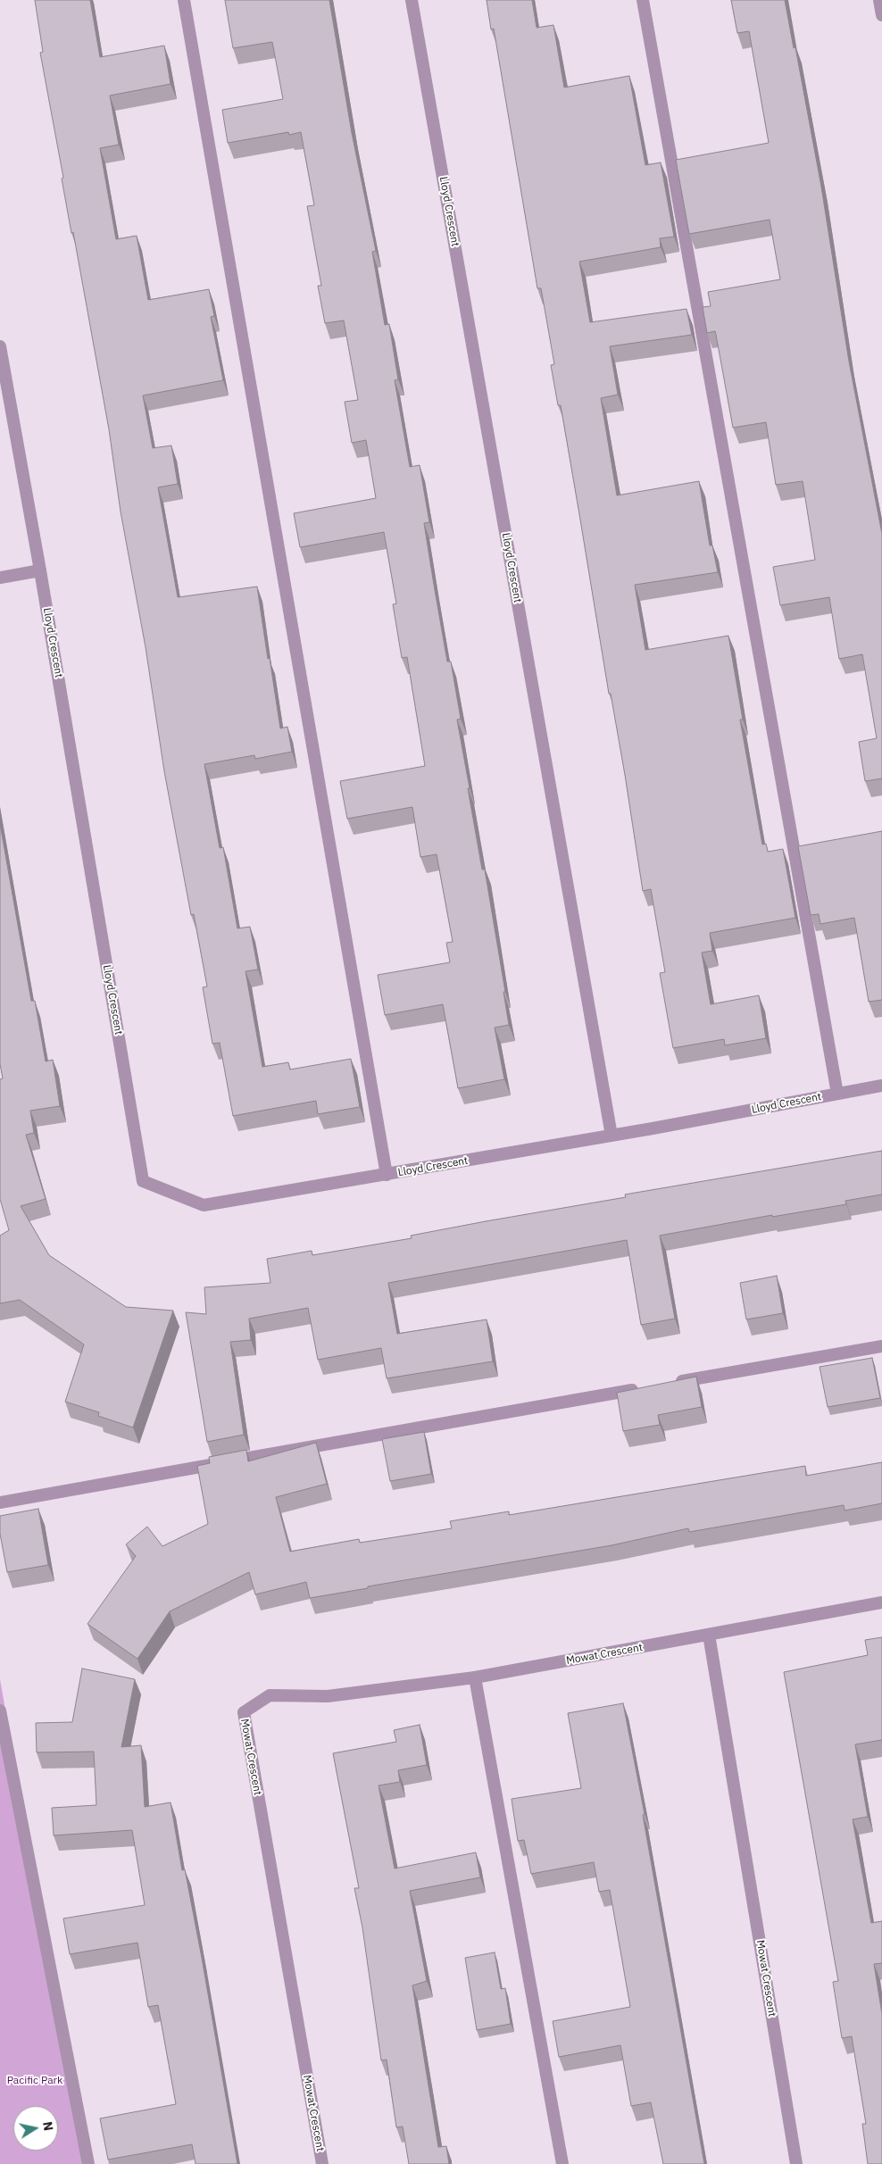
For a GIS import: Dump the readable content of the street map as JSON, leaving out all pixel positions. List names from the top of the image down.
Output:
{
  "streets": {
    "street": ["Lloyd Crescent", "Mowat Crescent"]
  },
  "parks": ["Pacific Park"],
  "north": "right"
}
